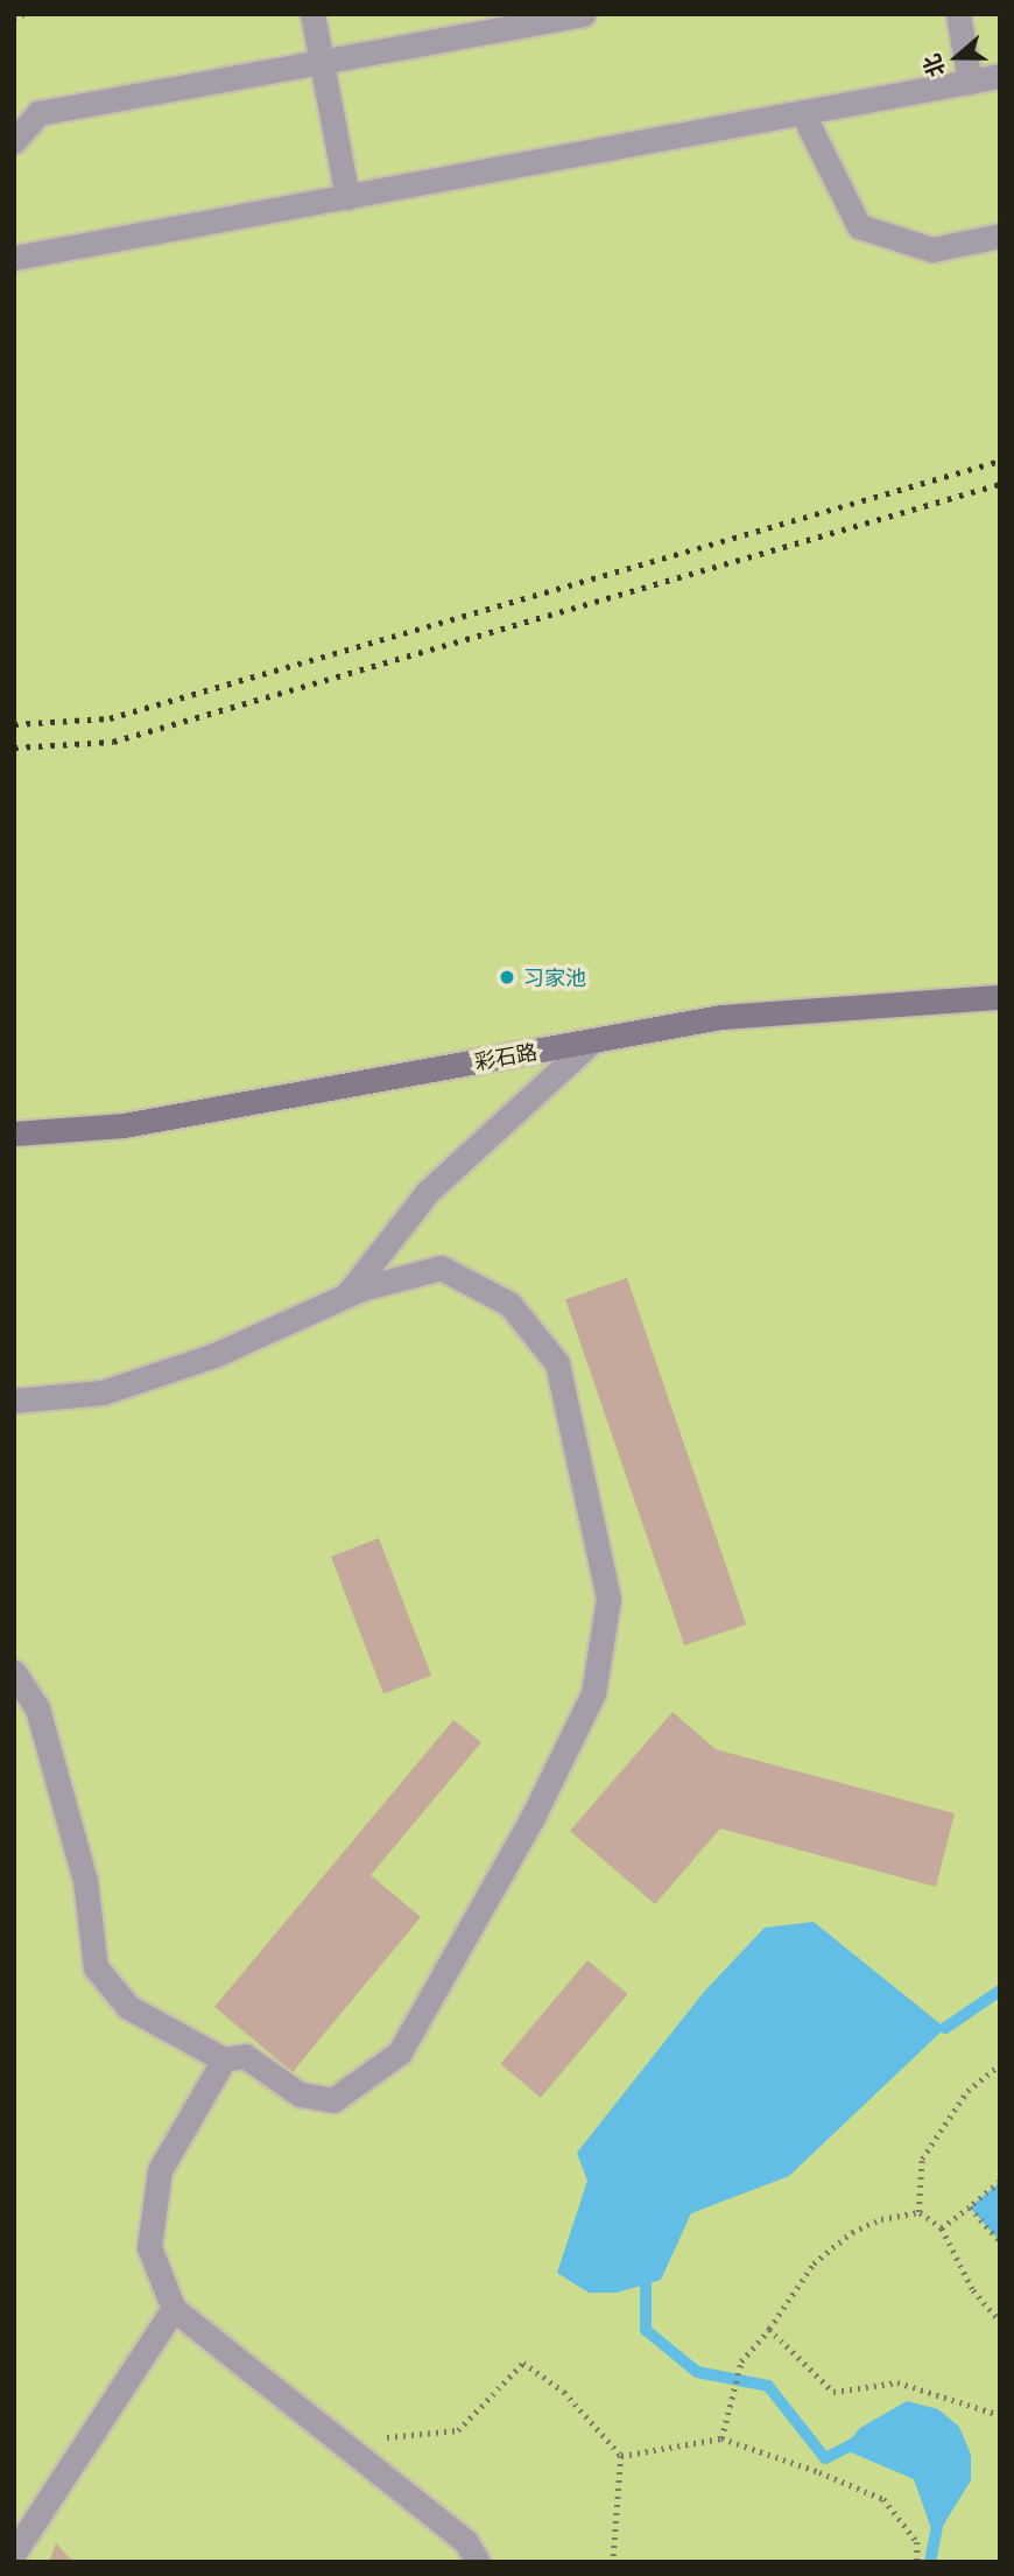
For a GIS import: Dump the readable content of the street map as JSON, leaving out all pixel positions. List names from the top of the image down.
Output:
{
  "streets": {
    "street": ["彩石路"]
  },
  "places": ["习家池"],
  "north": "left"
}
